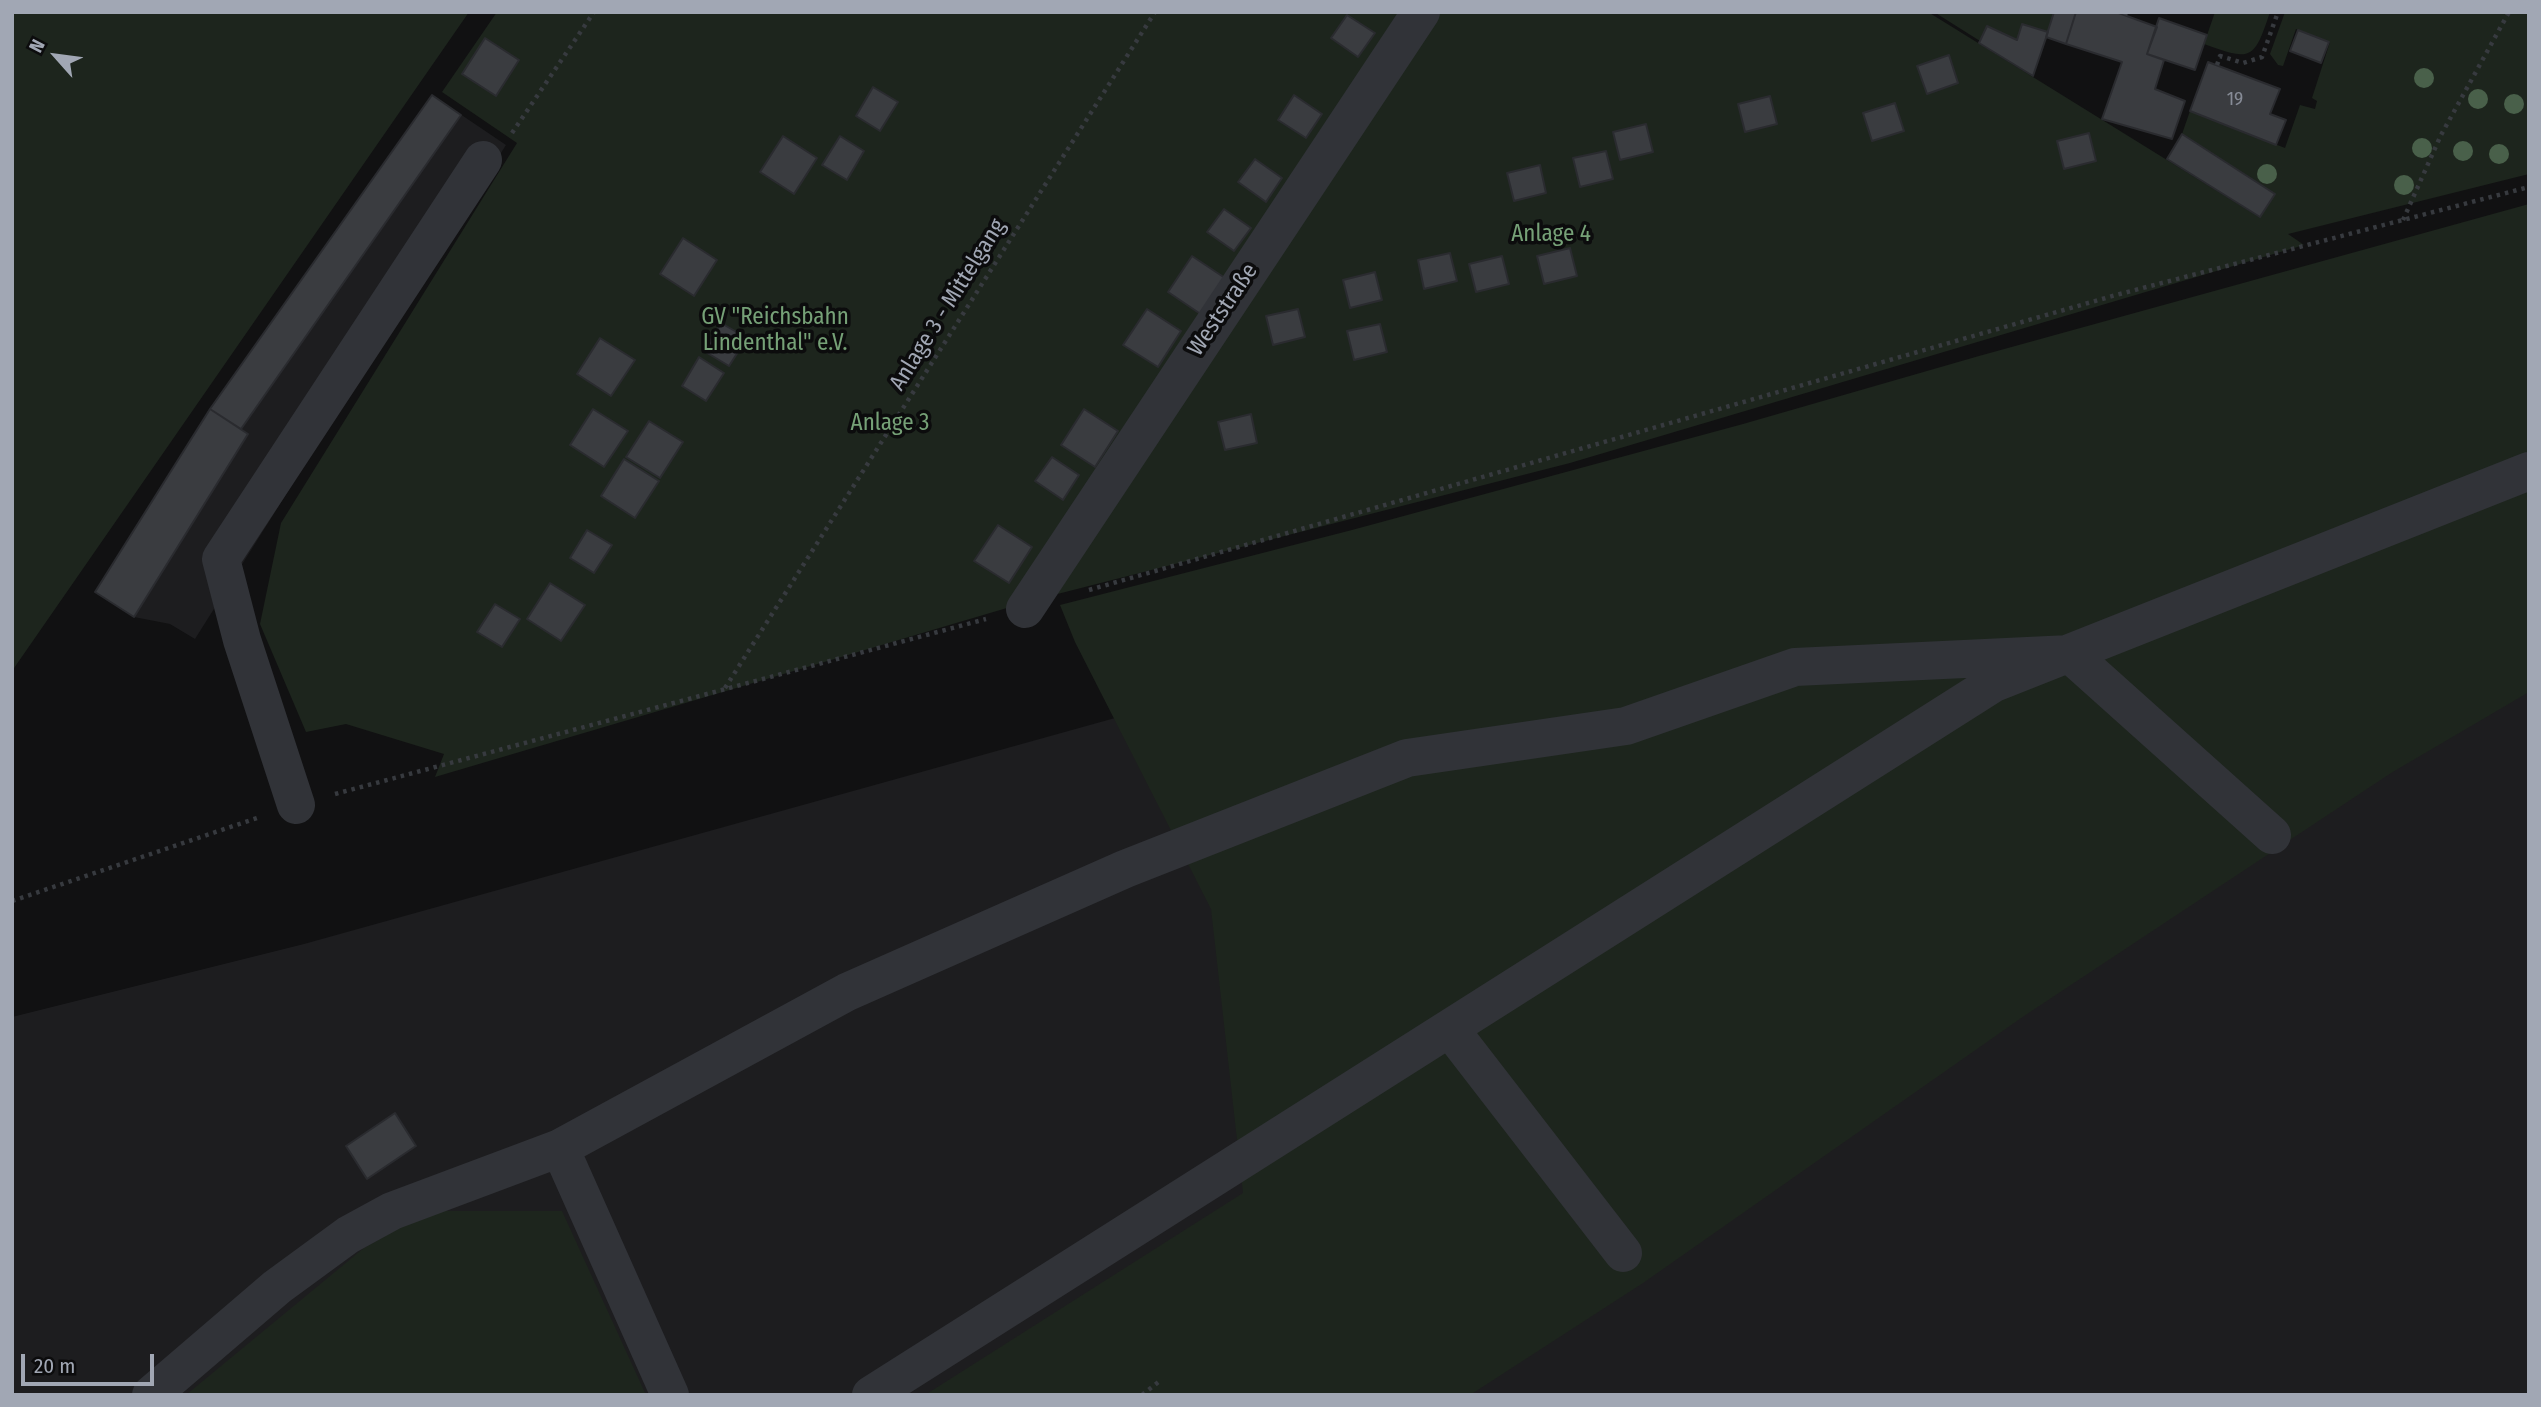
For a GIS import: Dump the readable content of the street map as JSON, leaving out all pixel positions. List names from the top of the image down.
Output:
{
  "streets": {
    "lane": ["Weststraße"],
    "path": ["Anlage 3 - Mittelgang"]
  },
  "parks": ["Anlage 4", "GV \"Reichsbahn Lindenthal\" e.V.", "Anlage 3"],
  "house_numbers": ["19"],
  "scale_bar": "20 m",
  "north": "top left"
}
